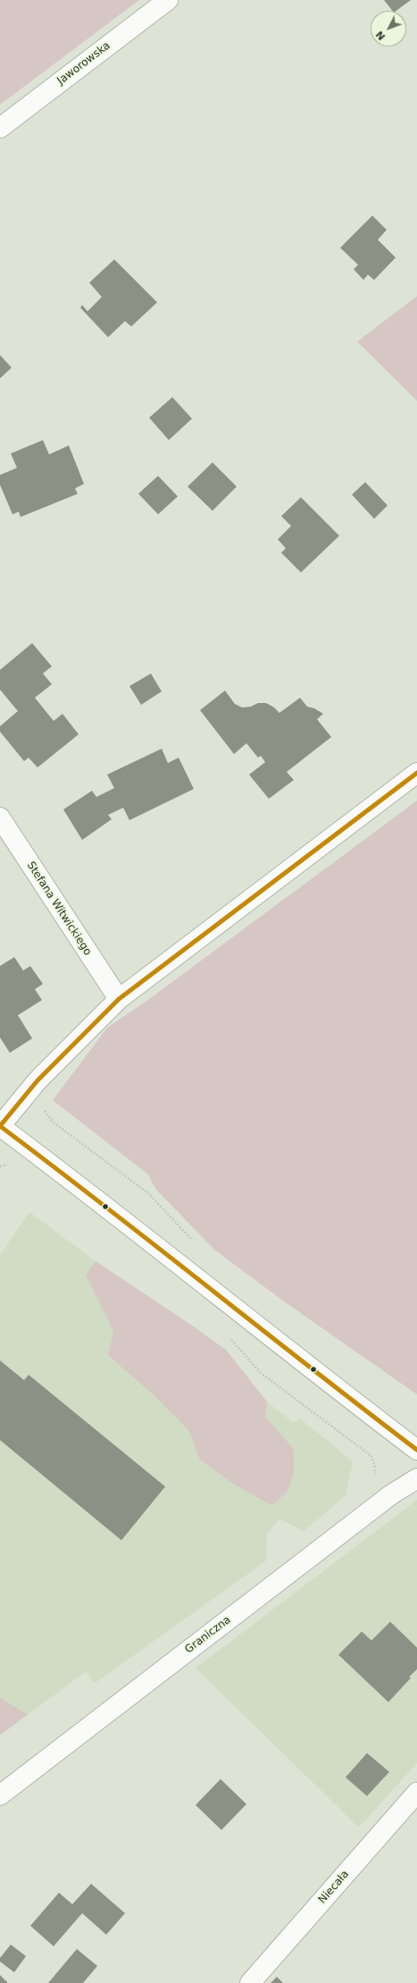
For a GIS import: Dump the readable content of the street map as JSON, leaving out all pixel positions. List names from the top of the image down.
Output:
{
  "streets": {
    "street": [
      "Jaworowska",
      "Stefana Witwickiego",
      "Graniczna",
      "Niecała"
    ]
  },
  "north": "bottom left"
}
